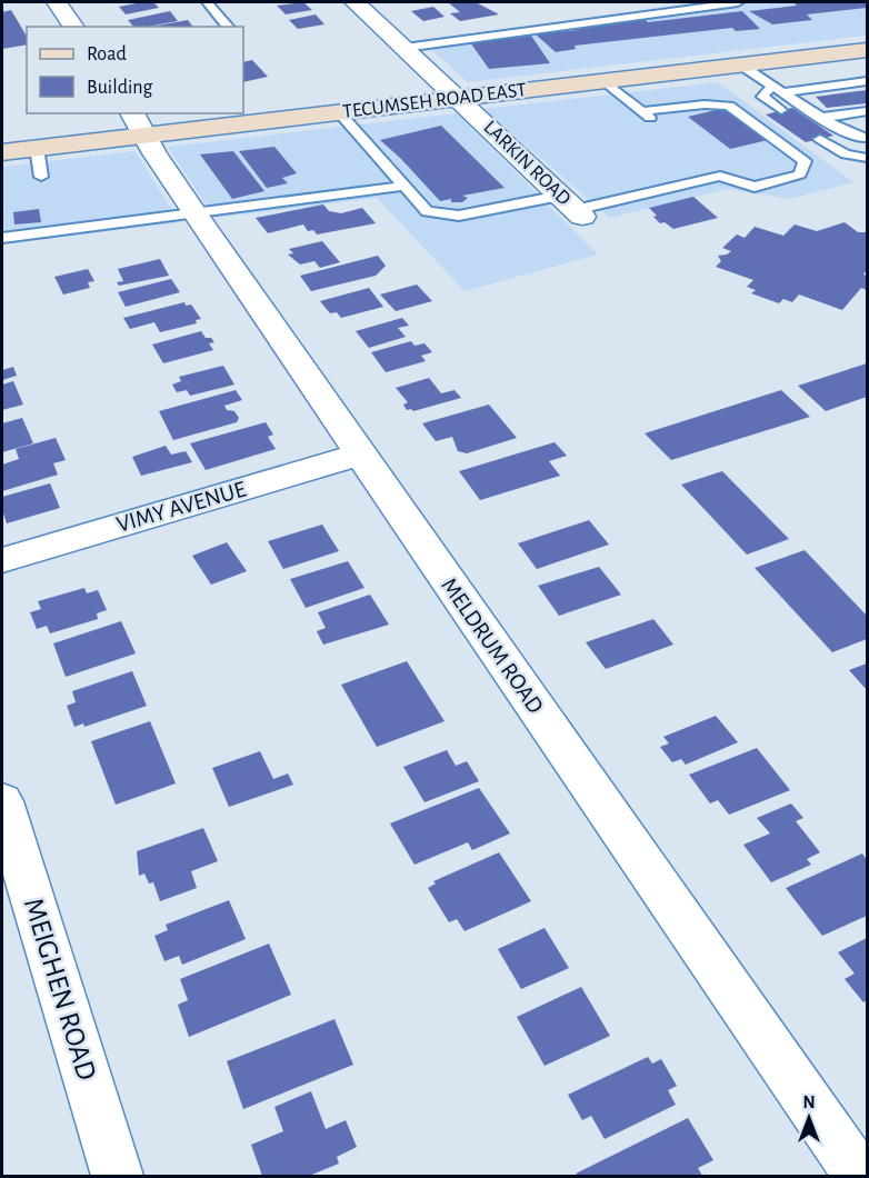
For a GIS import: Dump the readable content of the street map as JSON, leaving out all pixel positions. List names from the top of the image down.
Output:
{
  "streets": {
    "main road": ["TECUMSEH ROAD EAST"],
    "street": [
      "LARKIN ROAD",
      "VIMY AVENUE",
      "MELDRUM ROAD",
      "MEIGHEN ROAD"
    ]
  },
  "crossings": [
    ["TECUMSEH ROAD EAST", "LARKIN ROAD"],
    ["TECUMSEH ROAD EAST", "MELDRUM ROAD"],
    ["VIMY AVENUE", "MELDRUM ROAD"]
  ],
  "legend": ["Road", "Building"],
  "north": "top"
}
